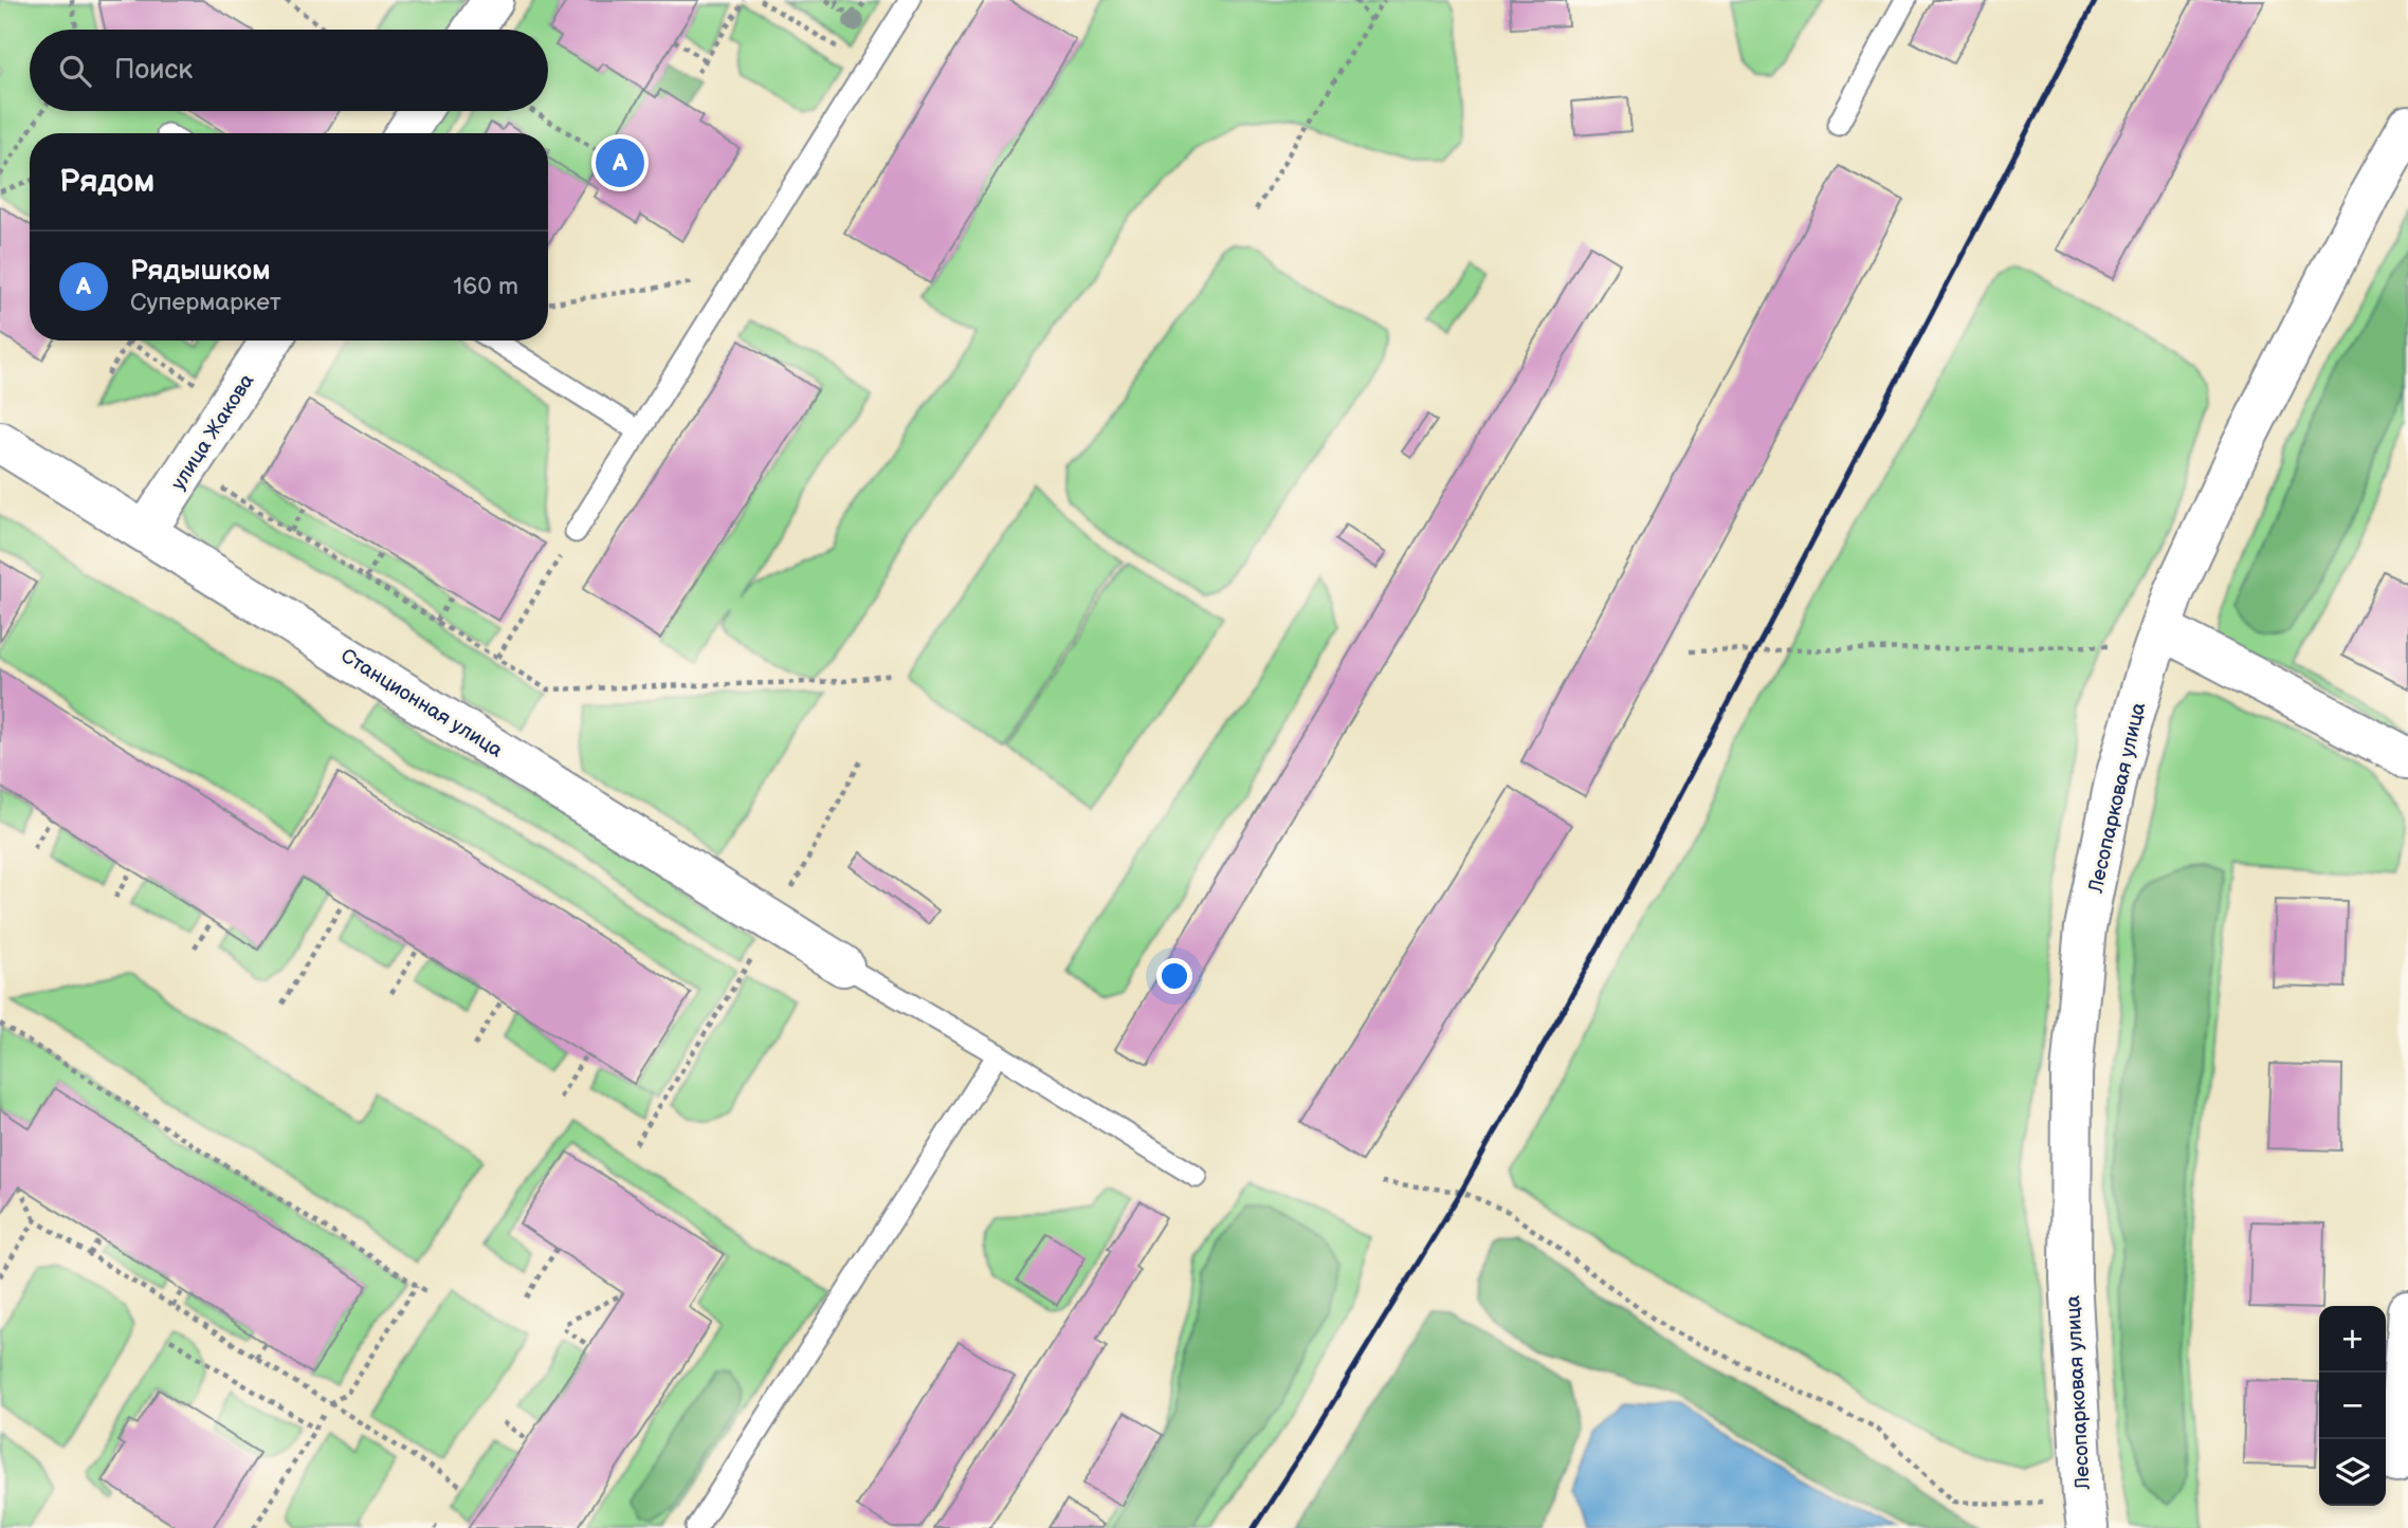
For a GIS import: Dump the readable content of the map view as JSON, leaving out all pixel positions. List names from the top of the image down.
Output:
{
  "streets": {
    "street": ["улица Жакова", "Станционная улица", "Лесопарковая улица"]
  },
  "crossings": [
    ["улица Жакова", "Станционная улица"]
  ],
  "page": {
    "search": "Поиск",
    "heading": "Рядом",
    "pins": "A",
    "list": [
      {
        "mark": "A",
        "name": "Рядышком",
        "note": "Супермаркет",
        "value": "160 m"
      }
    ],
    "map_buttons": ["+", "−"]
  }
}
